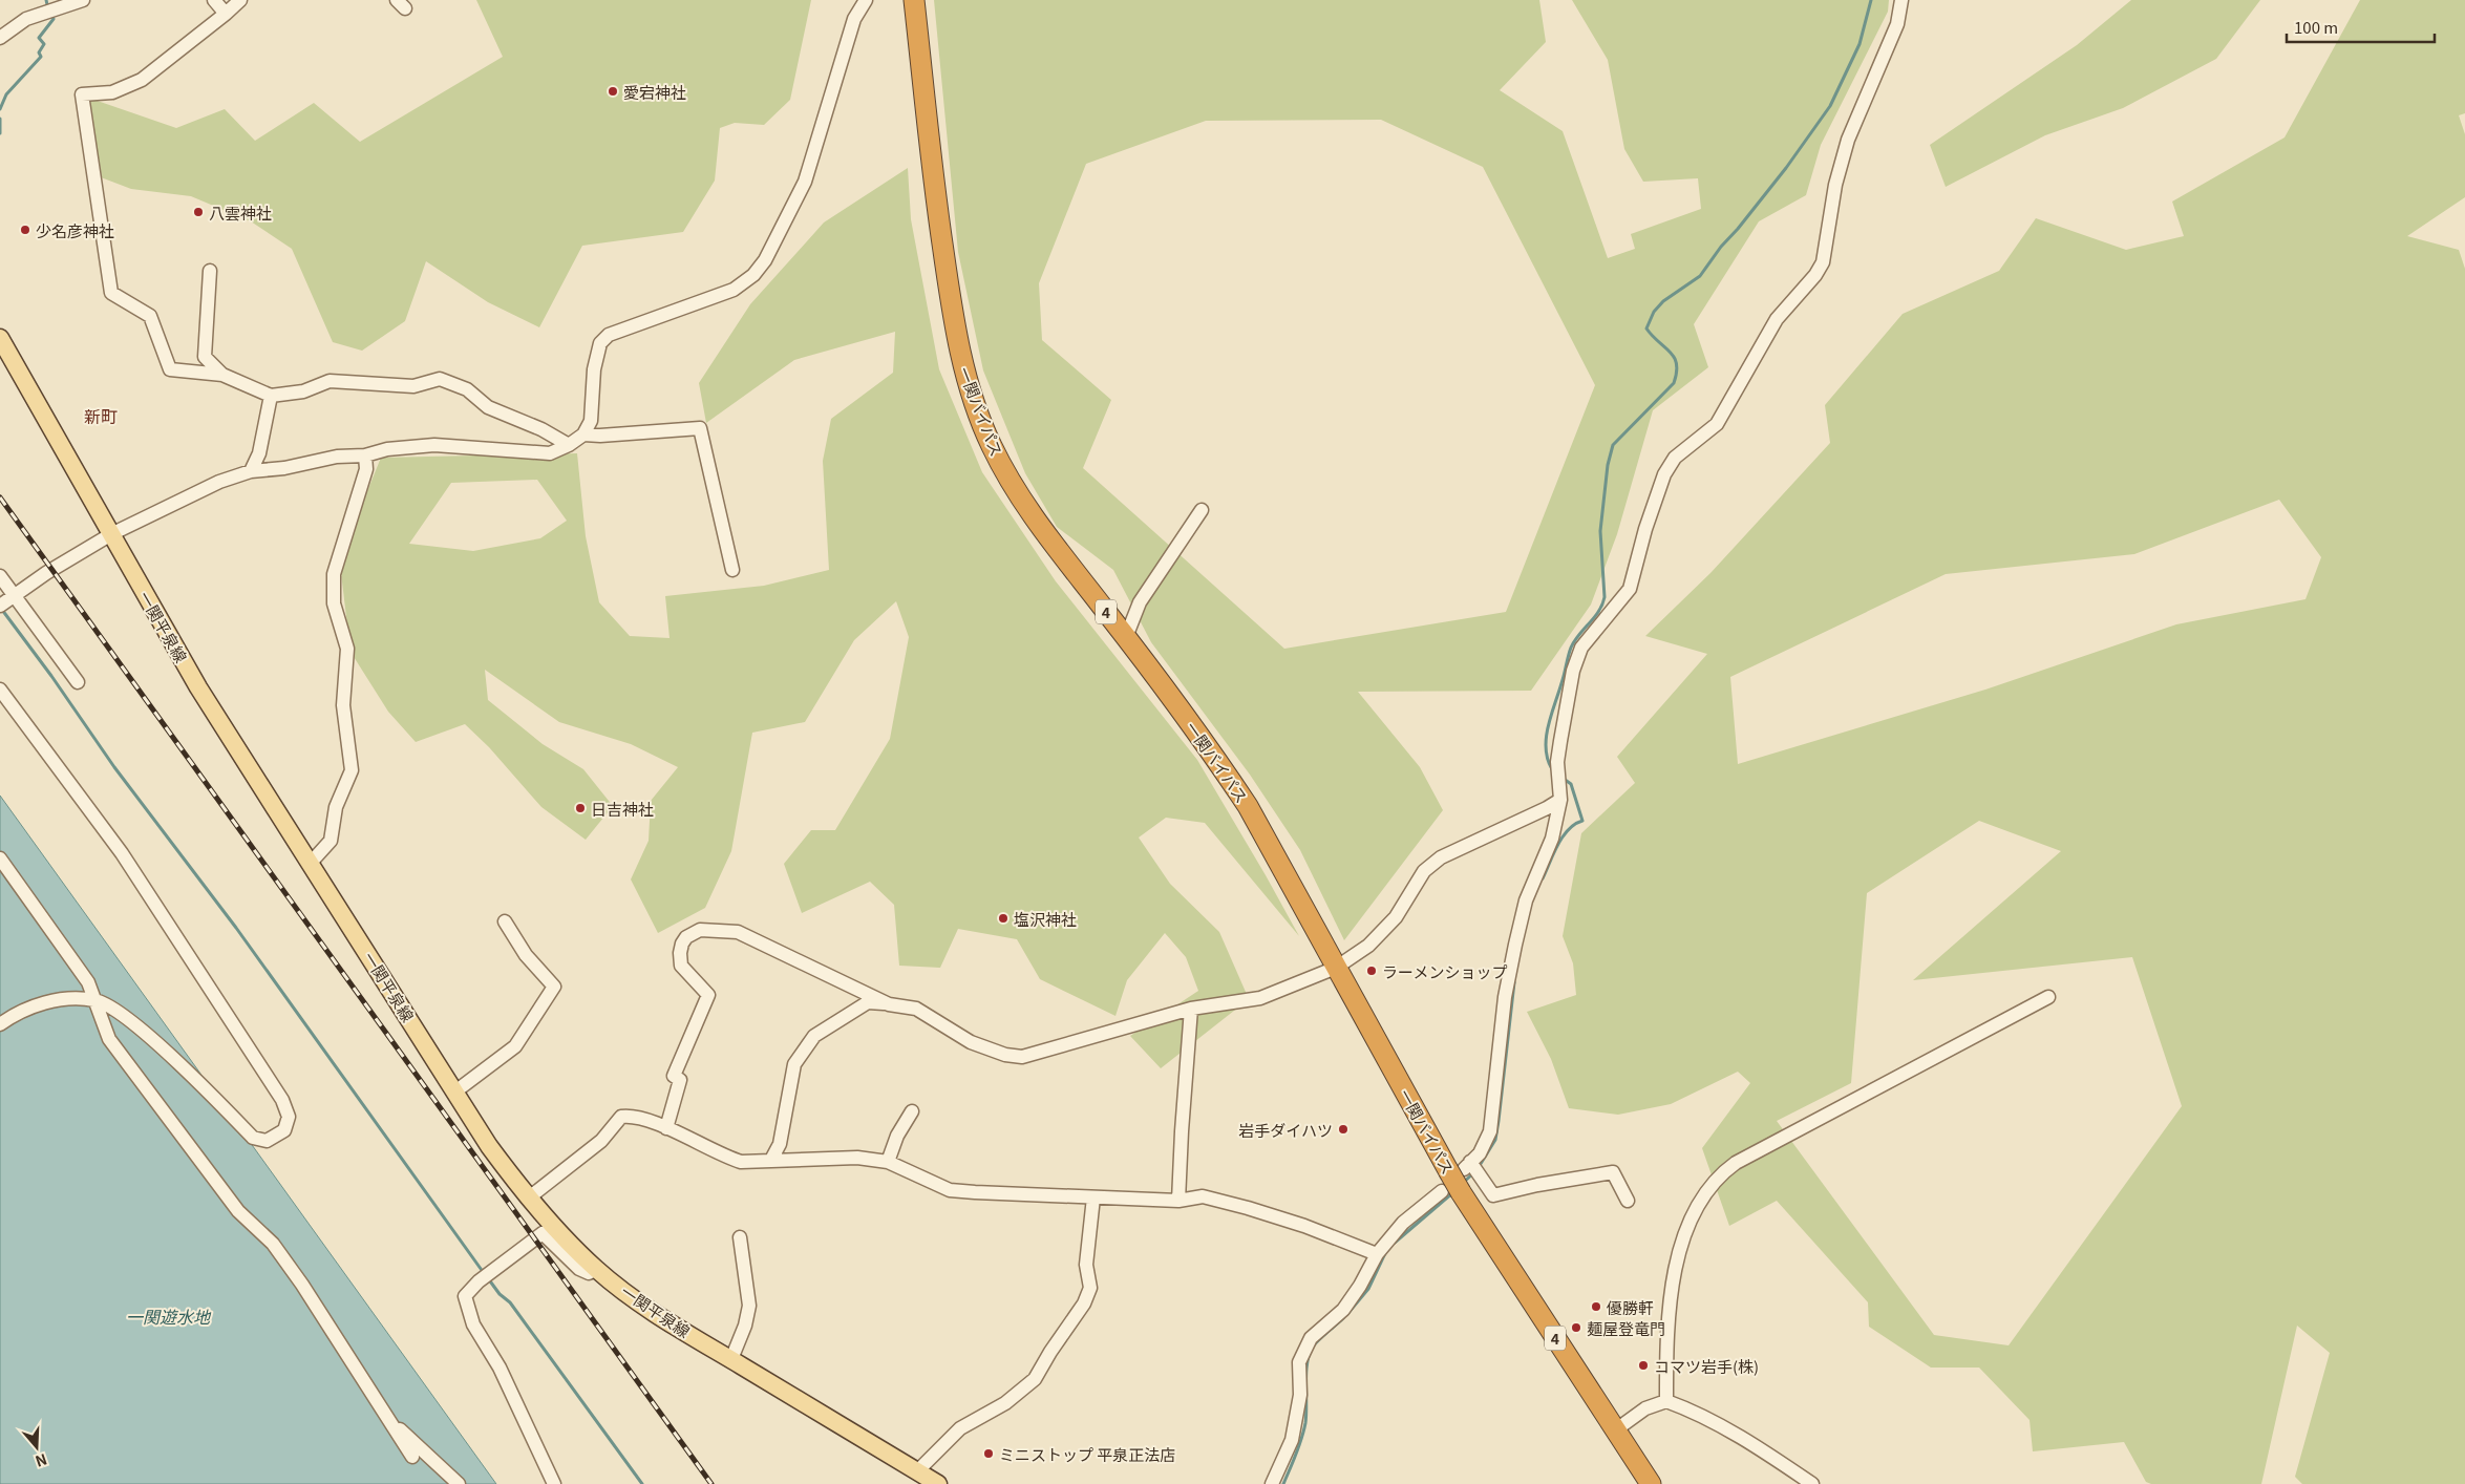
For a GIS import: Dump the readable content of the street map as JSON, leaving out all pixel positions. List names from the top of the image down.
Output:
{
  "streets": {
    "highway": ["一関バイパス", "4"],
    "main road": ["一関平泉線"]
  },
  "districts": ["新町"],
  "water": ["一関遊水地"],
  "places": [
    "愛宕神社",
    "八雲神社",
    "少名彦神社",
    "日吉神社",
    "塩沢神社",
    "ラーメンショップ",
    "岩手ダイハツ",
    "優勝軒",
    "麺屋登竜門",
    "コマツ岩手(株)",
    "ミニストップ 平泉正法店"
  ],
  "scale_bar": "100 m",
  "north": "bottom"
}
